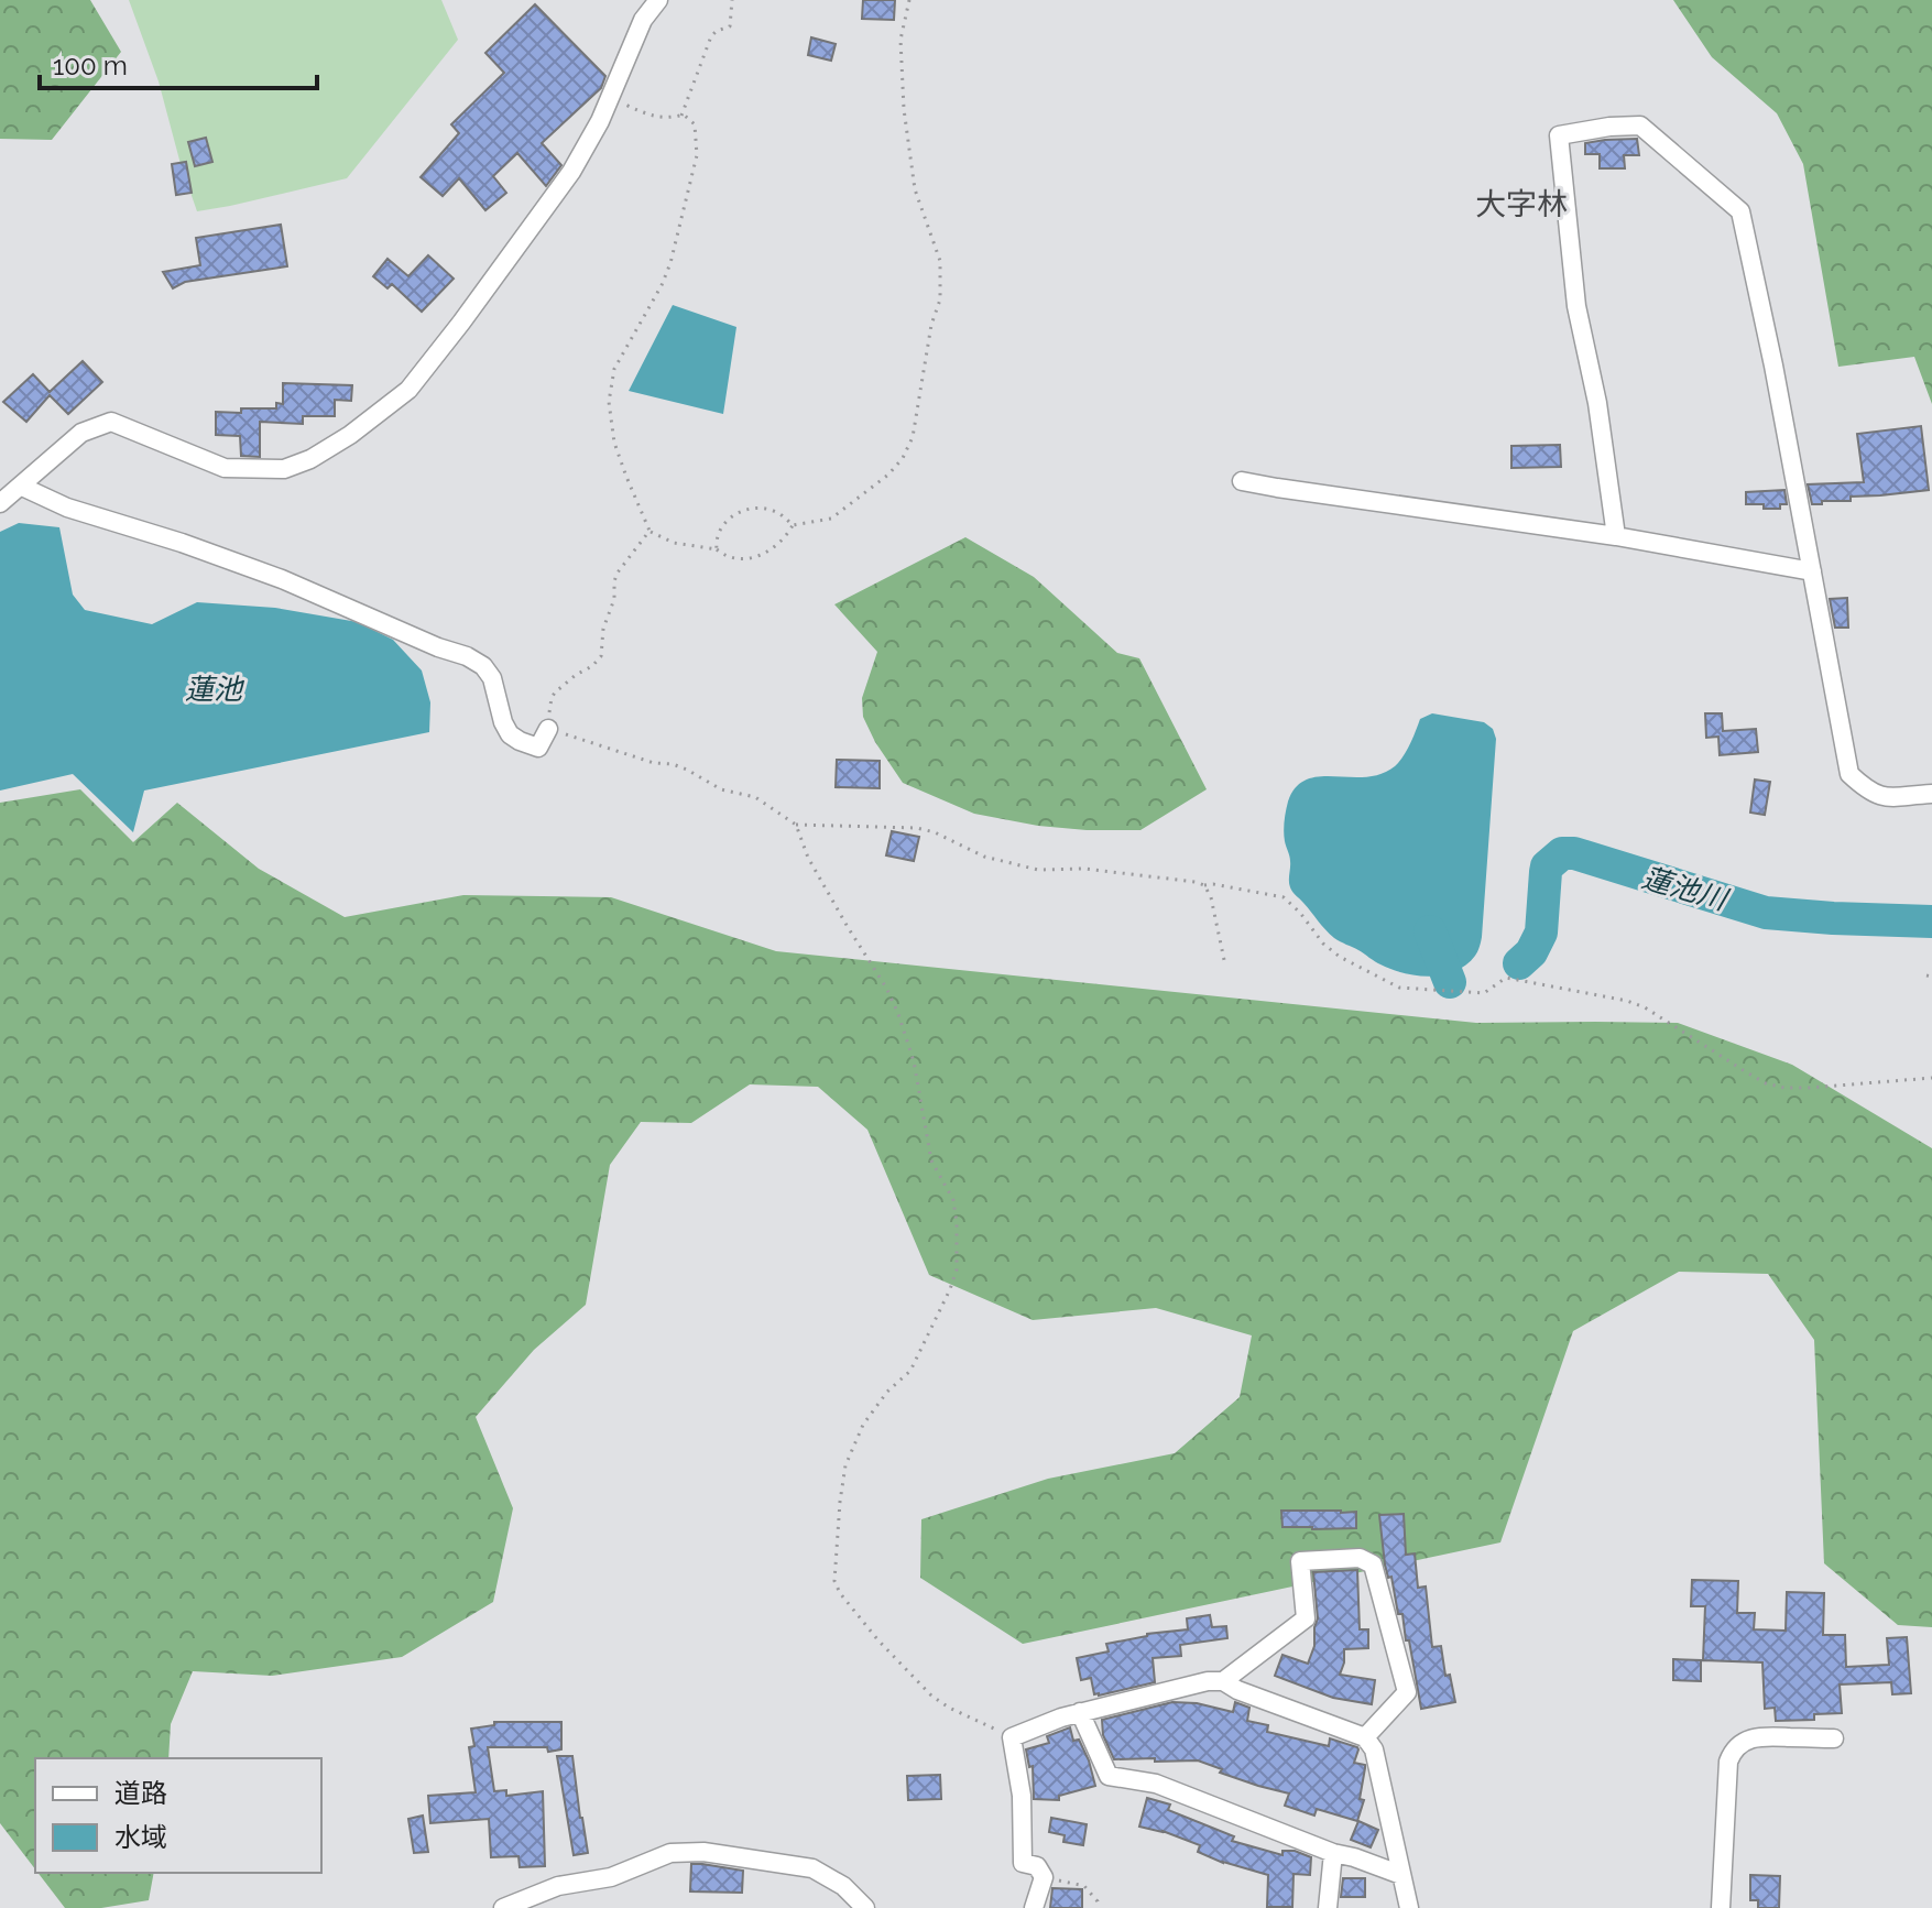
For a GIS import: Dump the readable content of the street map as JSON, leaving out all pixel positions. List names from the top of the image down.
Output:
{
  "districts": ["大字林"],
  "water": ["蓮池", "蓮池川"],
  "legend": ["道路", "水域"],
  "scale_bar": "100 m"
}
